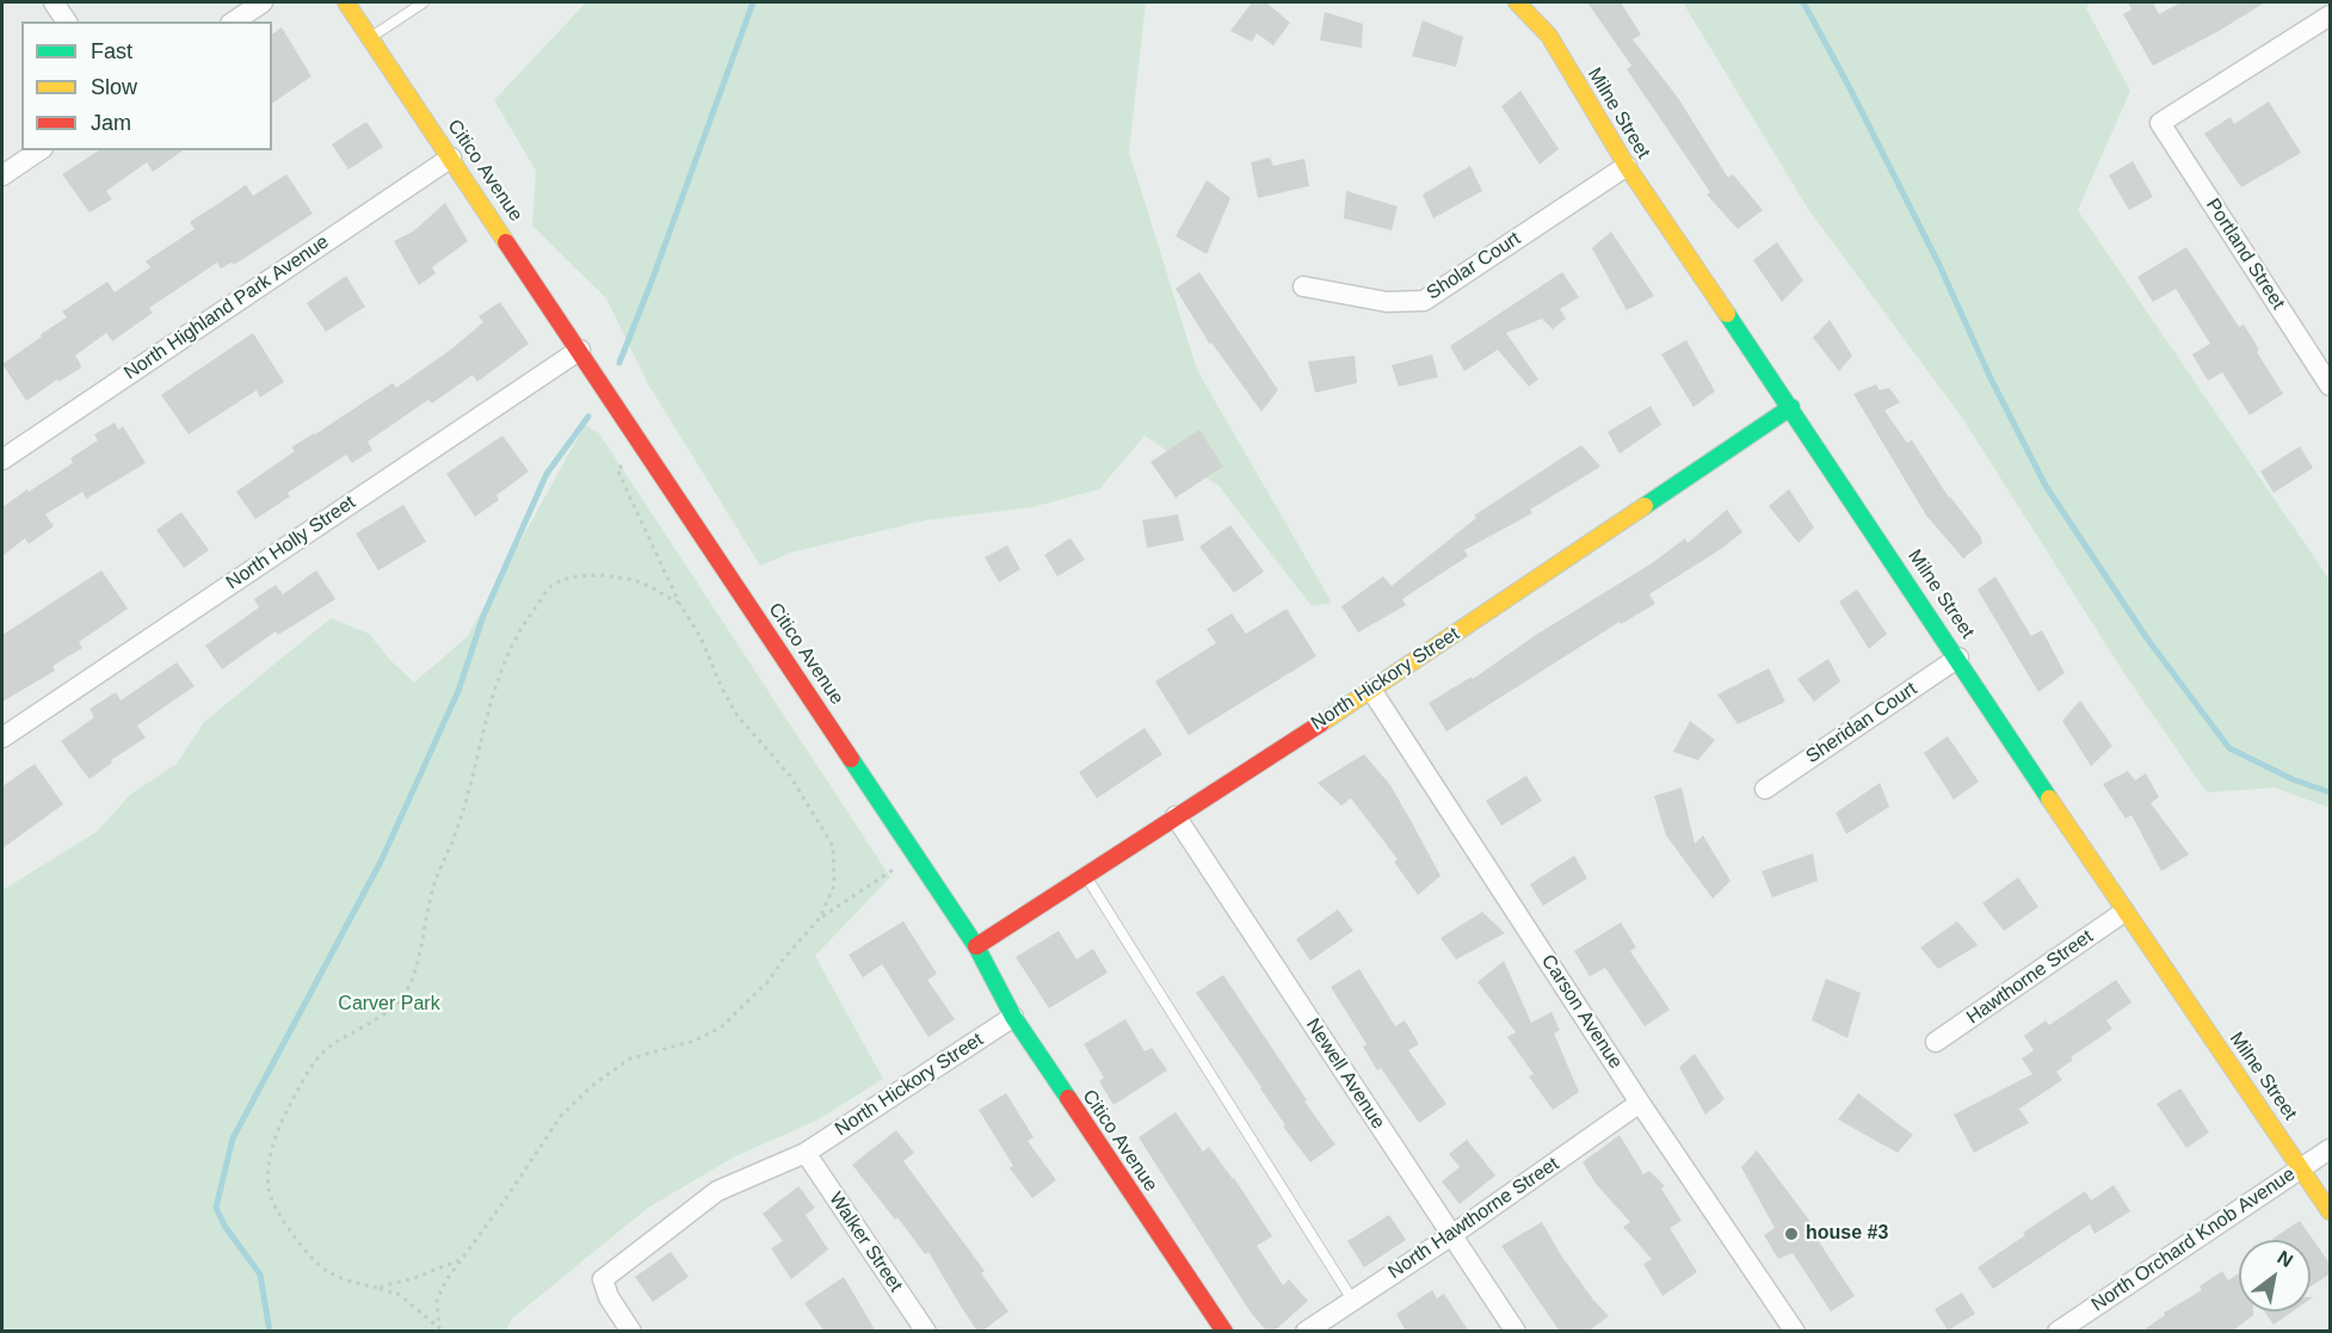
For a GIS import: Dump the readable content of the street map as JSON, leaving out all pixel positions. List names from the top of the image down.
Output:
{
  "streets": {
    "street": [
      "Milne Street",
      "Citico Avenue",
      "Portland Street",
      "Sholar Court",
      "North Highland Park Avenue",
      "North Holly Street",
      "North Hickory Street",
      "Sheridan Court",
      "Hawthorne Street",
      "Carson Avenue",
      "Newell Avenue",
      "North Hawthorne Street",
      "North Orchard Knob Avenue",
      "Walker Street"
    ]
  },
  "crossings": [
    ["Milne Street", "Sholar Court"],
    ["Milne Street", "North Hickory Street"],
    ["Milne Street", "Sheridan Court"],
    ["Milne Street", "Hawthorne Street"],
    ["Milne Street", "North Orchard Knob Avenue"],
    ["Citico Avenue", "North Highland Park Avenue"],
    ["Citico Avenue", "North Holly Street"],
    ["Citico Avenue", "North Hickory Street"],
    ["North Hickory Street", "Carson Avenue"],
    ["North Hickory Street", "Newell Avenue"],
    ["North Hickory Street", "Walker Street"],
    ["Carson Avenue", "North Hawthorne Street"],
    ["Newell Avenue", "North Hawthorne Street"]
  ],
  "parks": ["Carver Park"],
  "places": ["house #3"],
  "legend": ["Fast", "Slow", "Jam"],
  "north": "top right"
}
